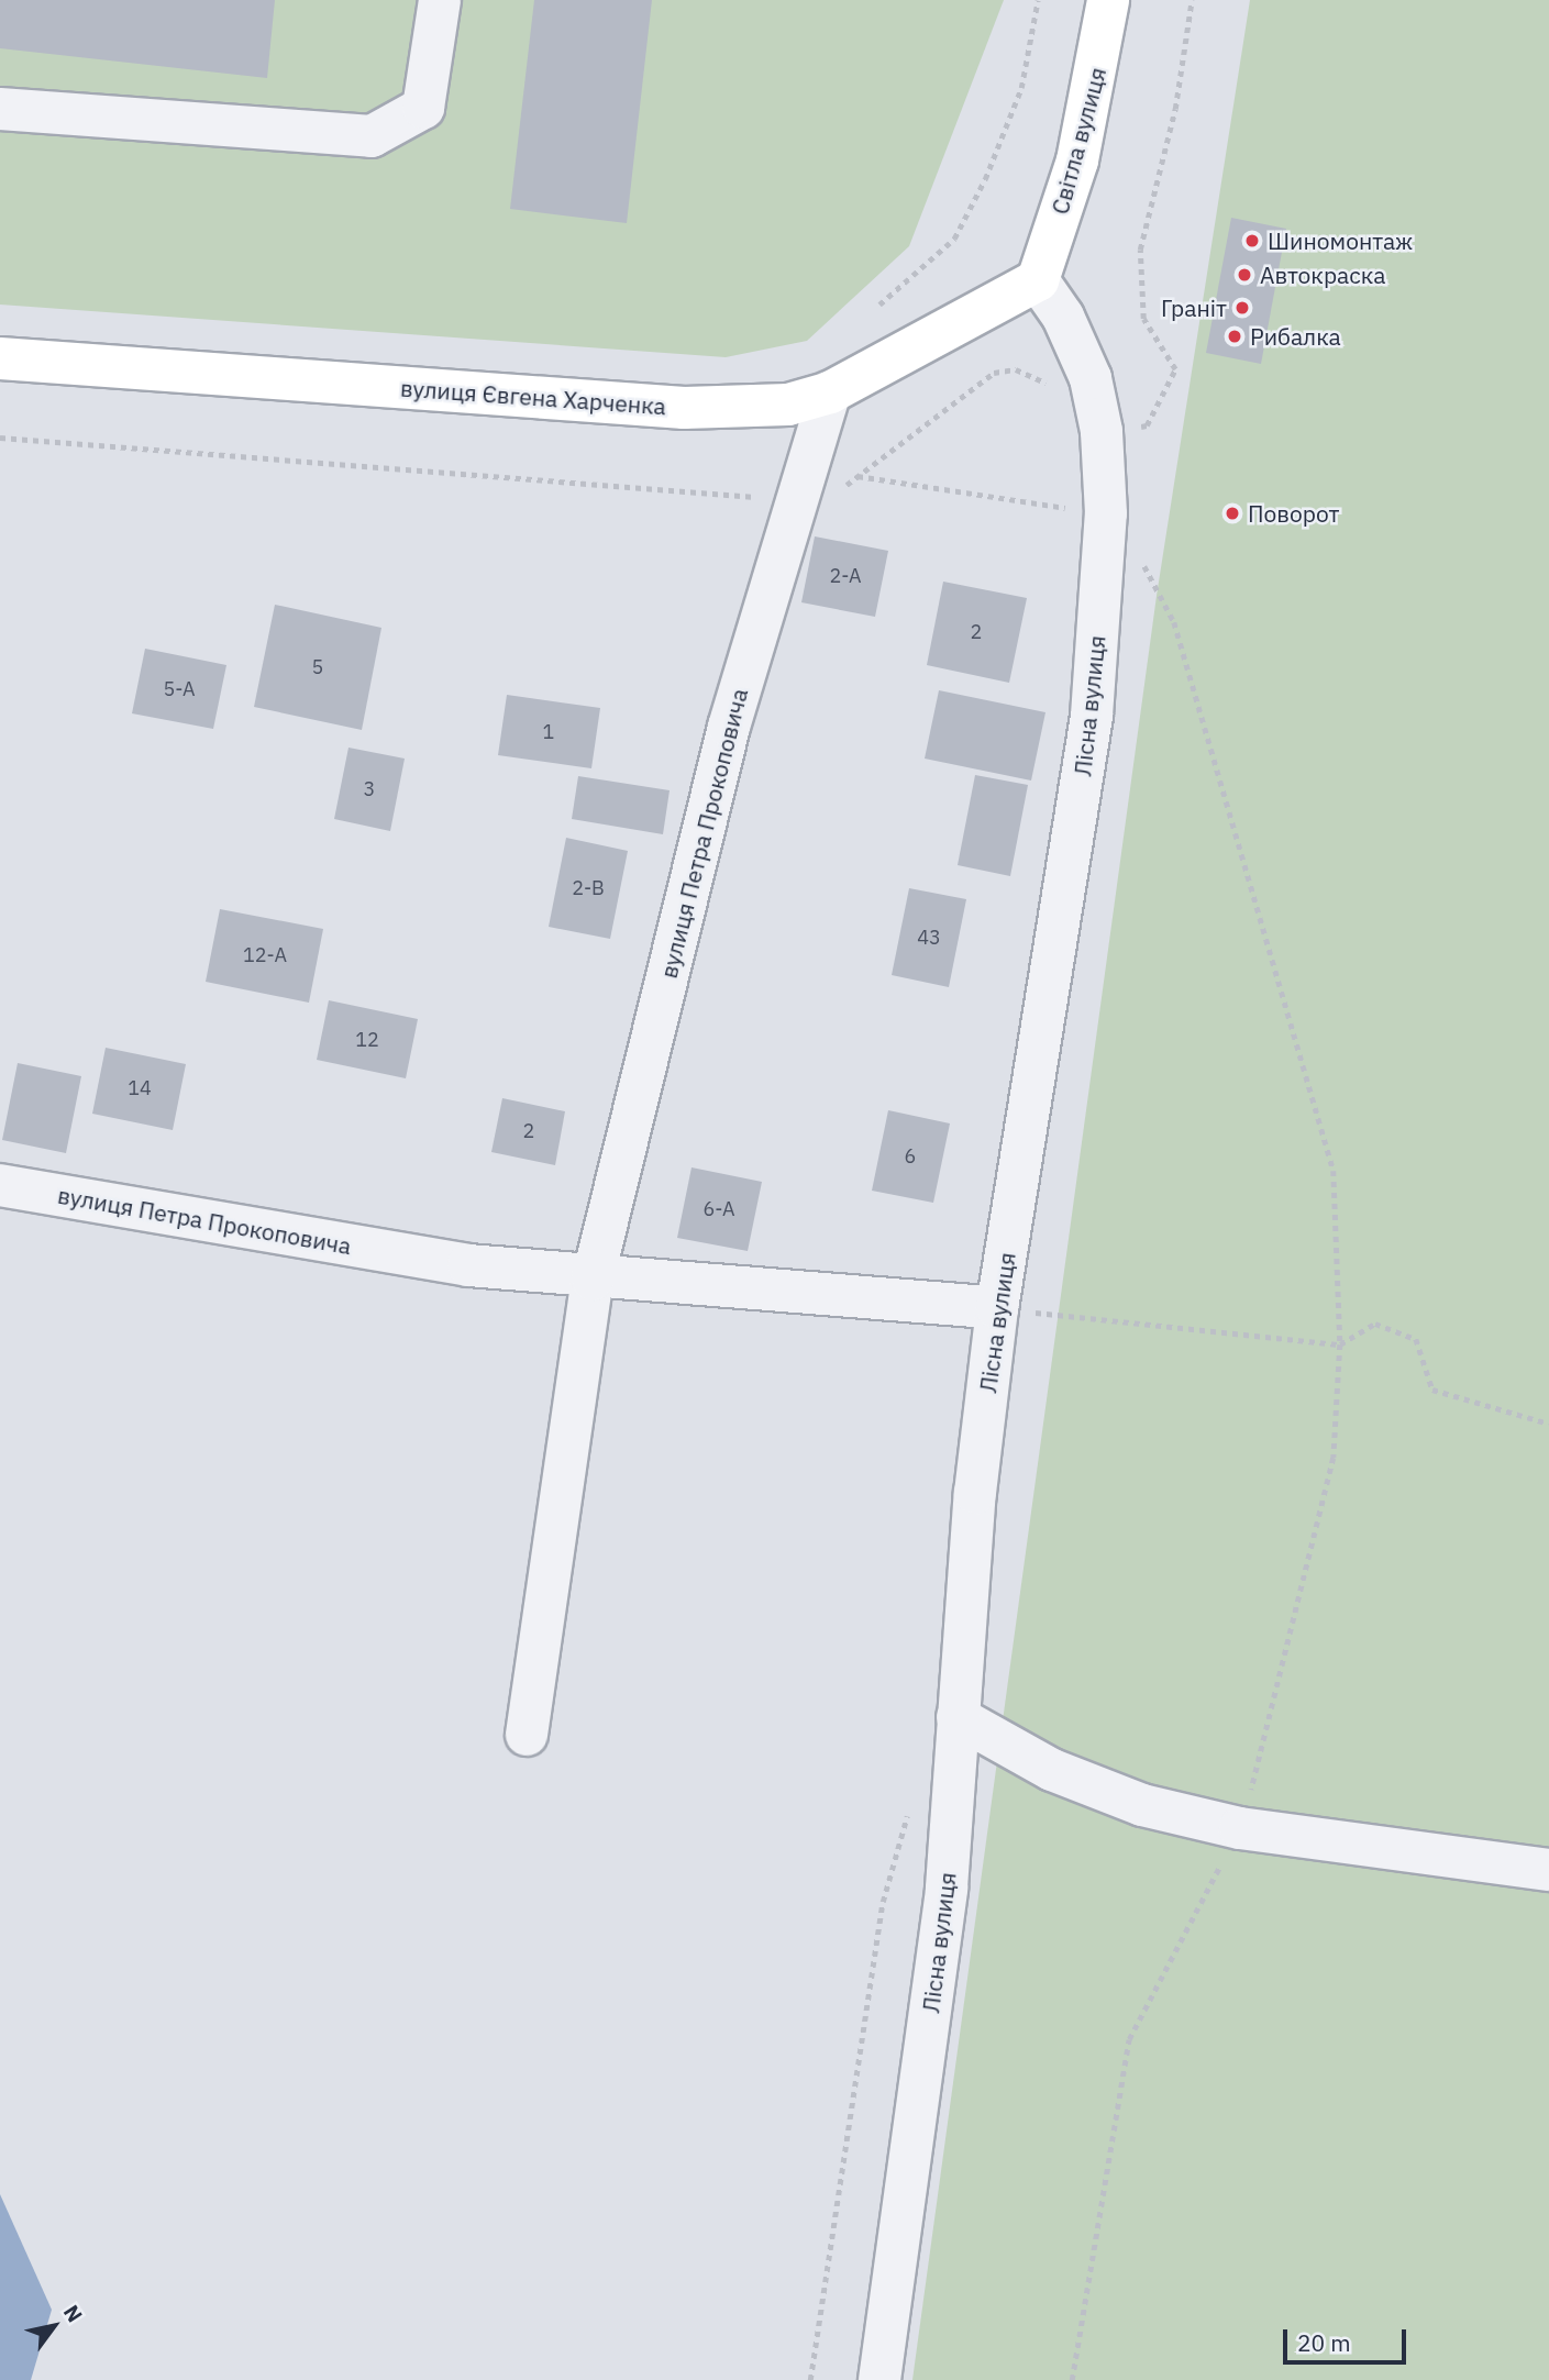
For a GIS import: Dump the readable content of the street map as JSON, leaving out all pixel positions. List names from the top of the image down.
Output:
{
  "streets": {
    "main road": ["Світла вулиця", "вулиця Євгена Харченка"],
    "street": ["Лісна вулиця", "вулиця Петра Прокоповича"]
  },
  "crossings": [
    ["Світла вулиця", "вулиця Євгена Харченка"],
    ["Світла вулиця", "Лісна вулиця"],
    ["вулиця Євгена Харченка", "Лісна вулиця"],
    ["вулиця Євгена Харченка", "вулиця Петра Прокоповича"],
    ["Лісна вулиця", "вулиця Петра Прокоповича"]
  ],
  "places": [
    "Шиномонтаж",
    "Автокраска",
    "Граніт",
    "Рибалка",
    "Поворот"
  ],
  "house_numbers": [
    "2-А",
    "2",
    "5",
    "5-А",
    "1",
    "3",
    "2-В",
    "43",
    "12-А",
    "12",
    "14",
    "2",
    "6",
    "6-А"
  ],
  "scale_bar": "20 m",
  "north": "top right"
}
